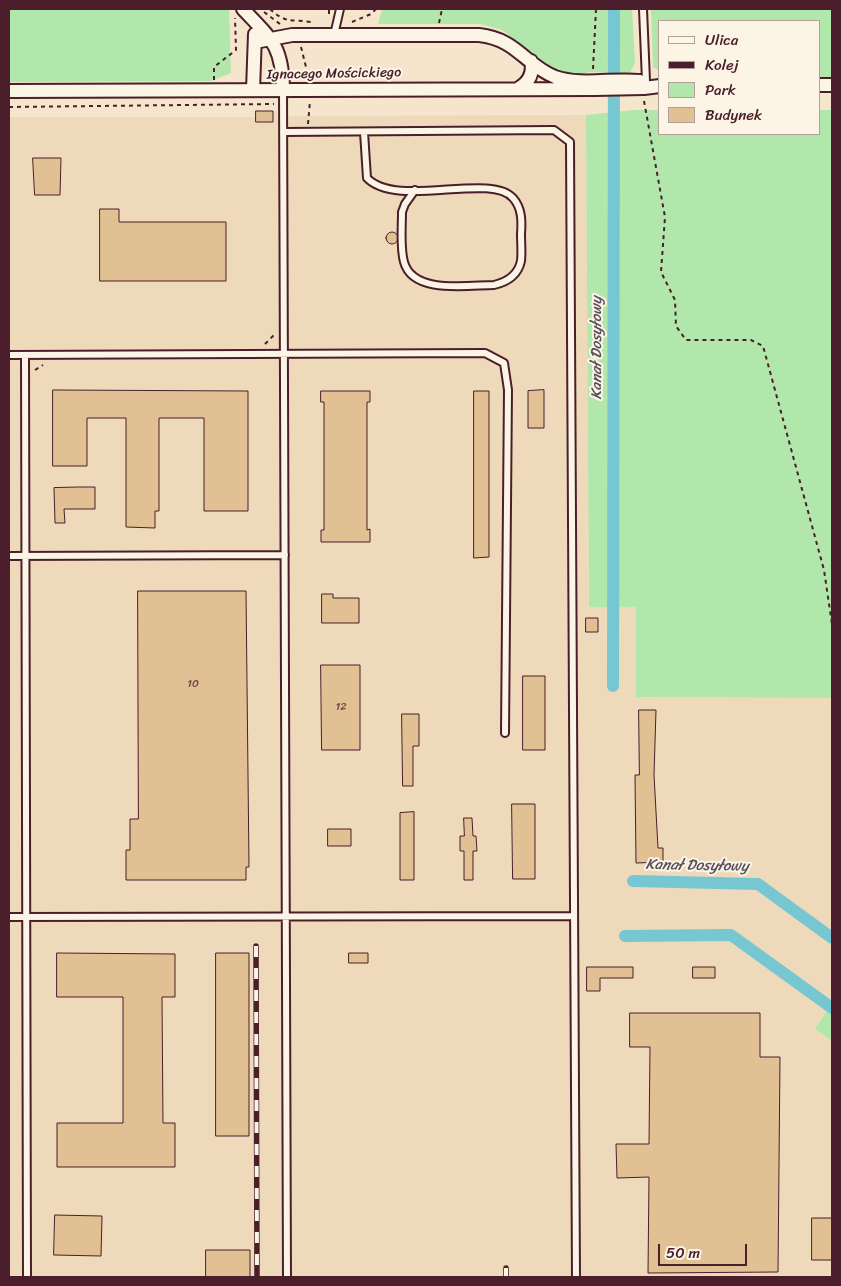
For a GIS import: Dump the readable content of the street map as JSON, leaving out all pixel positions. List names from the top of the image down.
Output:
{
  "streets": {
    "street": ["Ignacego Mościckiego"]
  },
  "water": ["Kanał Dosyłowy"],
  "house_numbers": ["10", "12"],
  "legend": [
    "Ulica",
    "Kolej",
    "Park",
    "Budynek"
  ],
  "scale_bar": "50 m"
}
